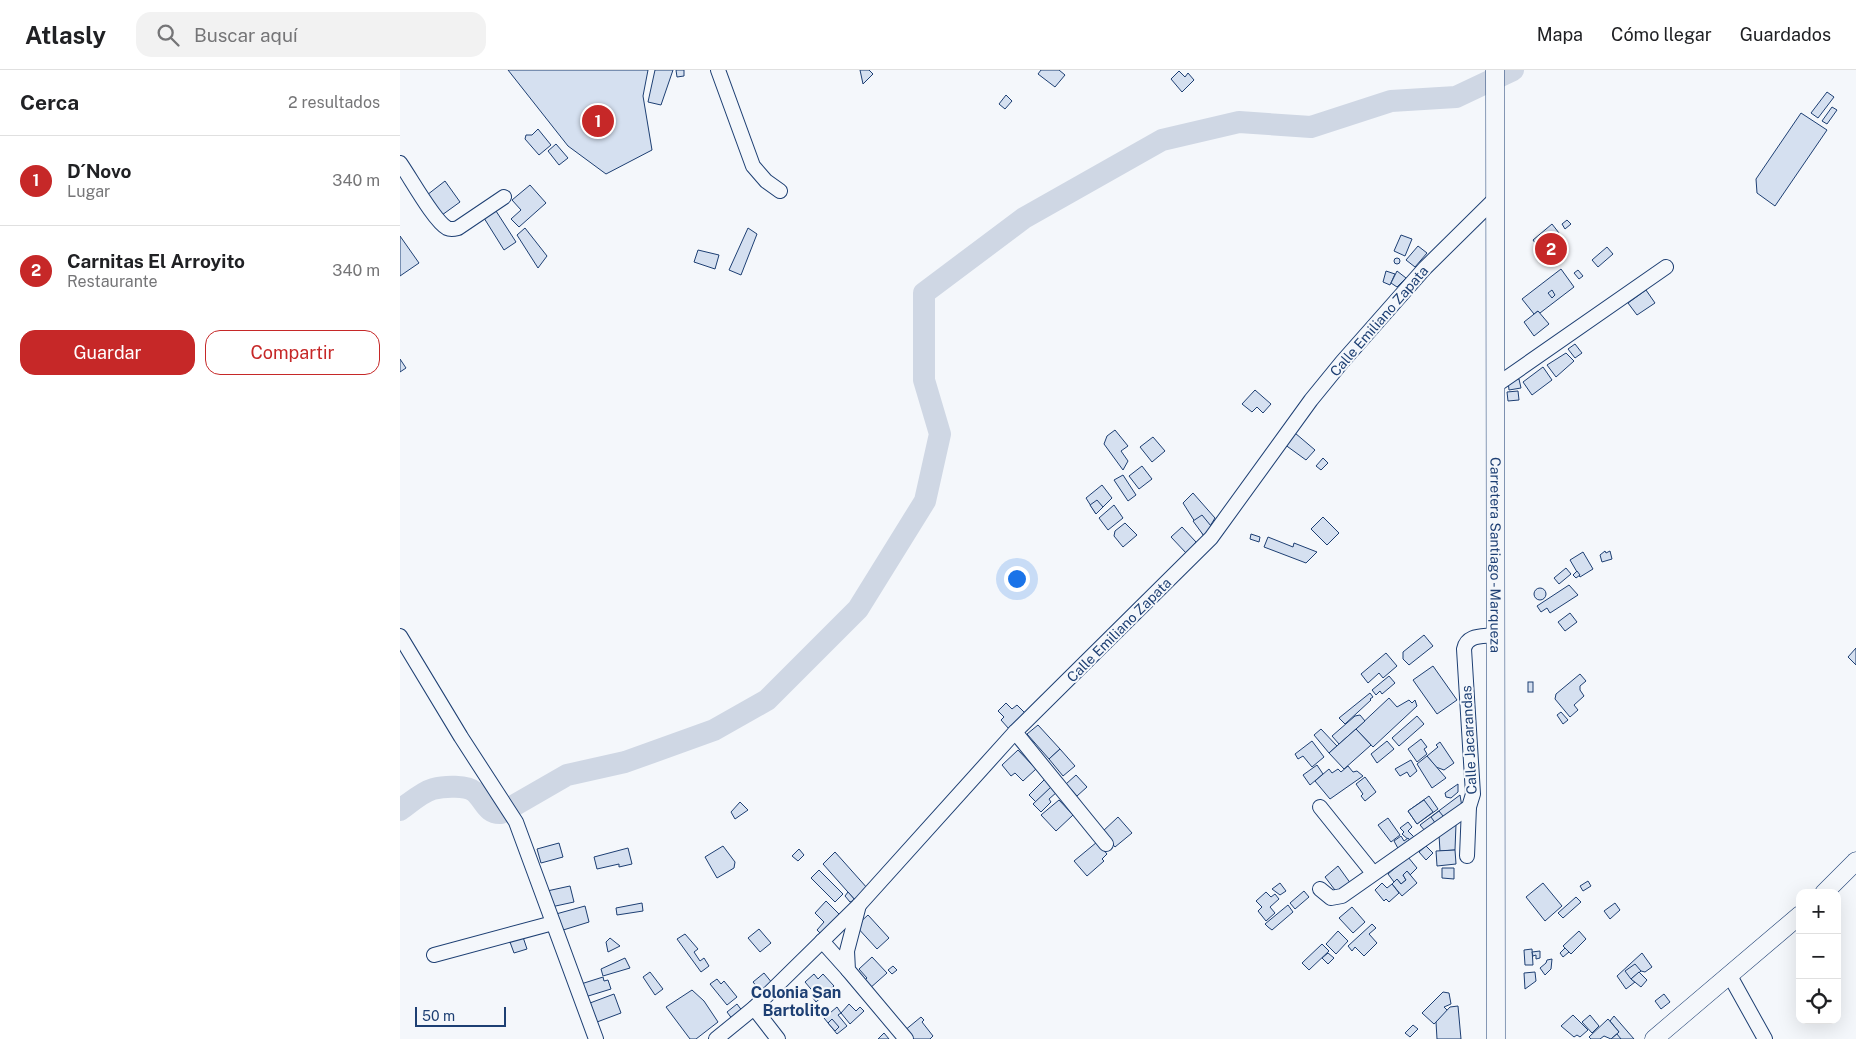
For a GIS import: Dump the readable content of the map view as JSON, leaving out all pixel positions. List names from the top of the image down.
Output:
{
  "streets": {
    "main road": ["Carretera Santiago - Marqueza"],
    "street": ["Calle Emiliano Zapata", "Calle Jacarandas"]
  },
  "crossings": [
    ["Calle Emiliano Zapata", "Carretera Santiago - Marqueza"],
    ["Carretera Santiago - Marqueza", "Calle Jacarandas"]
  ],
  "districts": ["Colonia San Bartolito"],
  "scale_bar": "50 m",
  "page": {
    "header": "Atlasly",
    "search": "Buscar aquí",
    "nav": ["Mapa", "Cómo llegar", "Guardados"],
    "heading": ["Cerca", "2 resultados"],
    "pins": ["1", "2"],
    "list": [
      {
        "mark": "1",
        "name": "D´Novo",
        "note": "Lugar",
        "value": "340 m"
      },
      {
        "mark": "2",
        "name": "Carnitas El Arroyito",
        "note": "Restaurante",
        "value": "340 m"
      }
    ],
    "buttons": ["Guardar", "Compartir"],
    "map_buttons": ["+", "−"],
    "scale": "50 m"
  }
}
